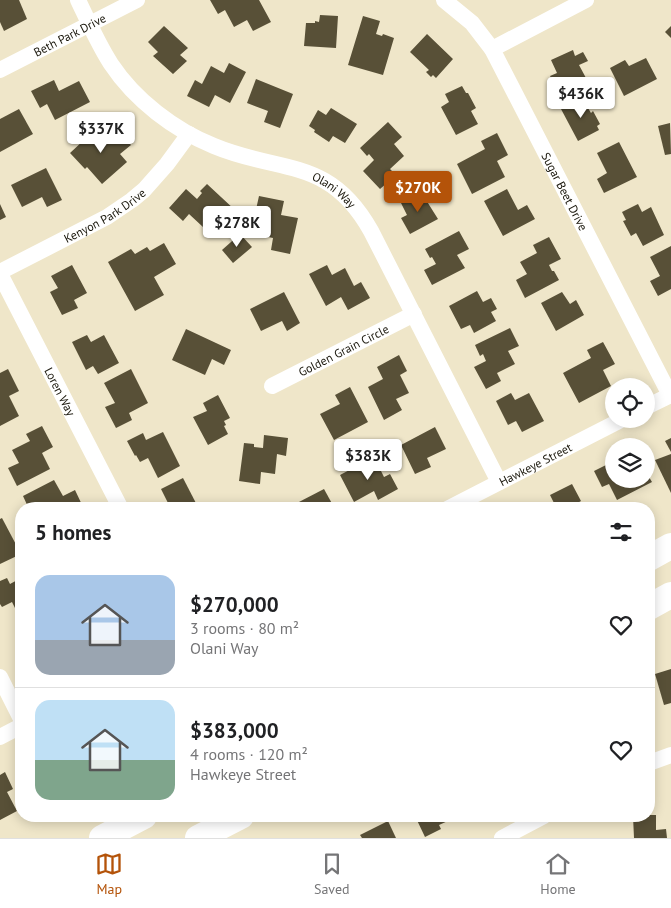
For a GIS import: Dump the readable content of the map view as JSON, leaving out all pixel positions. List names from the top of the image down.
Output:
{
  "streets": {
    "street": [
      "Beth Park Drive",
      "Olani Way",
      "Sugar Beet Drive",
      "Kenyon Park Drive",
      "Golden Grain Circle",
      "Loren Way",
      "Hawkeye Street"
    ]
  },
  "crossings": [
    ["Beth Park Drive", "Olani Way"],
    ["Olani Way", "Kenyon Park Drive"],
    ["Olani Way", "Golden Grain Circle"],
    ["Olani Way", "Hawkeye Street"],
    ["Kenyon Park Drive", "Loren Way"]
  ],
  "page": {
    "price": [
      "$436K",
      "$337K",
      "$270K",
      "$278K",
      "$383K"
    ],
    "heading": "5 homes",
    "list": [
      {
        "name": "$270,000",
        "note": "3 rooms · 80 m² · Olani Way"
      },
      {
        "name": "$383,000",
        "note": "4 rooms · 120 m² · Hawkeye Street"
      }
    ],
    "tabs": ["Map", "Saved", "Home"]
  }
}
